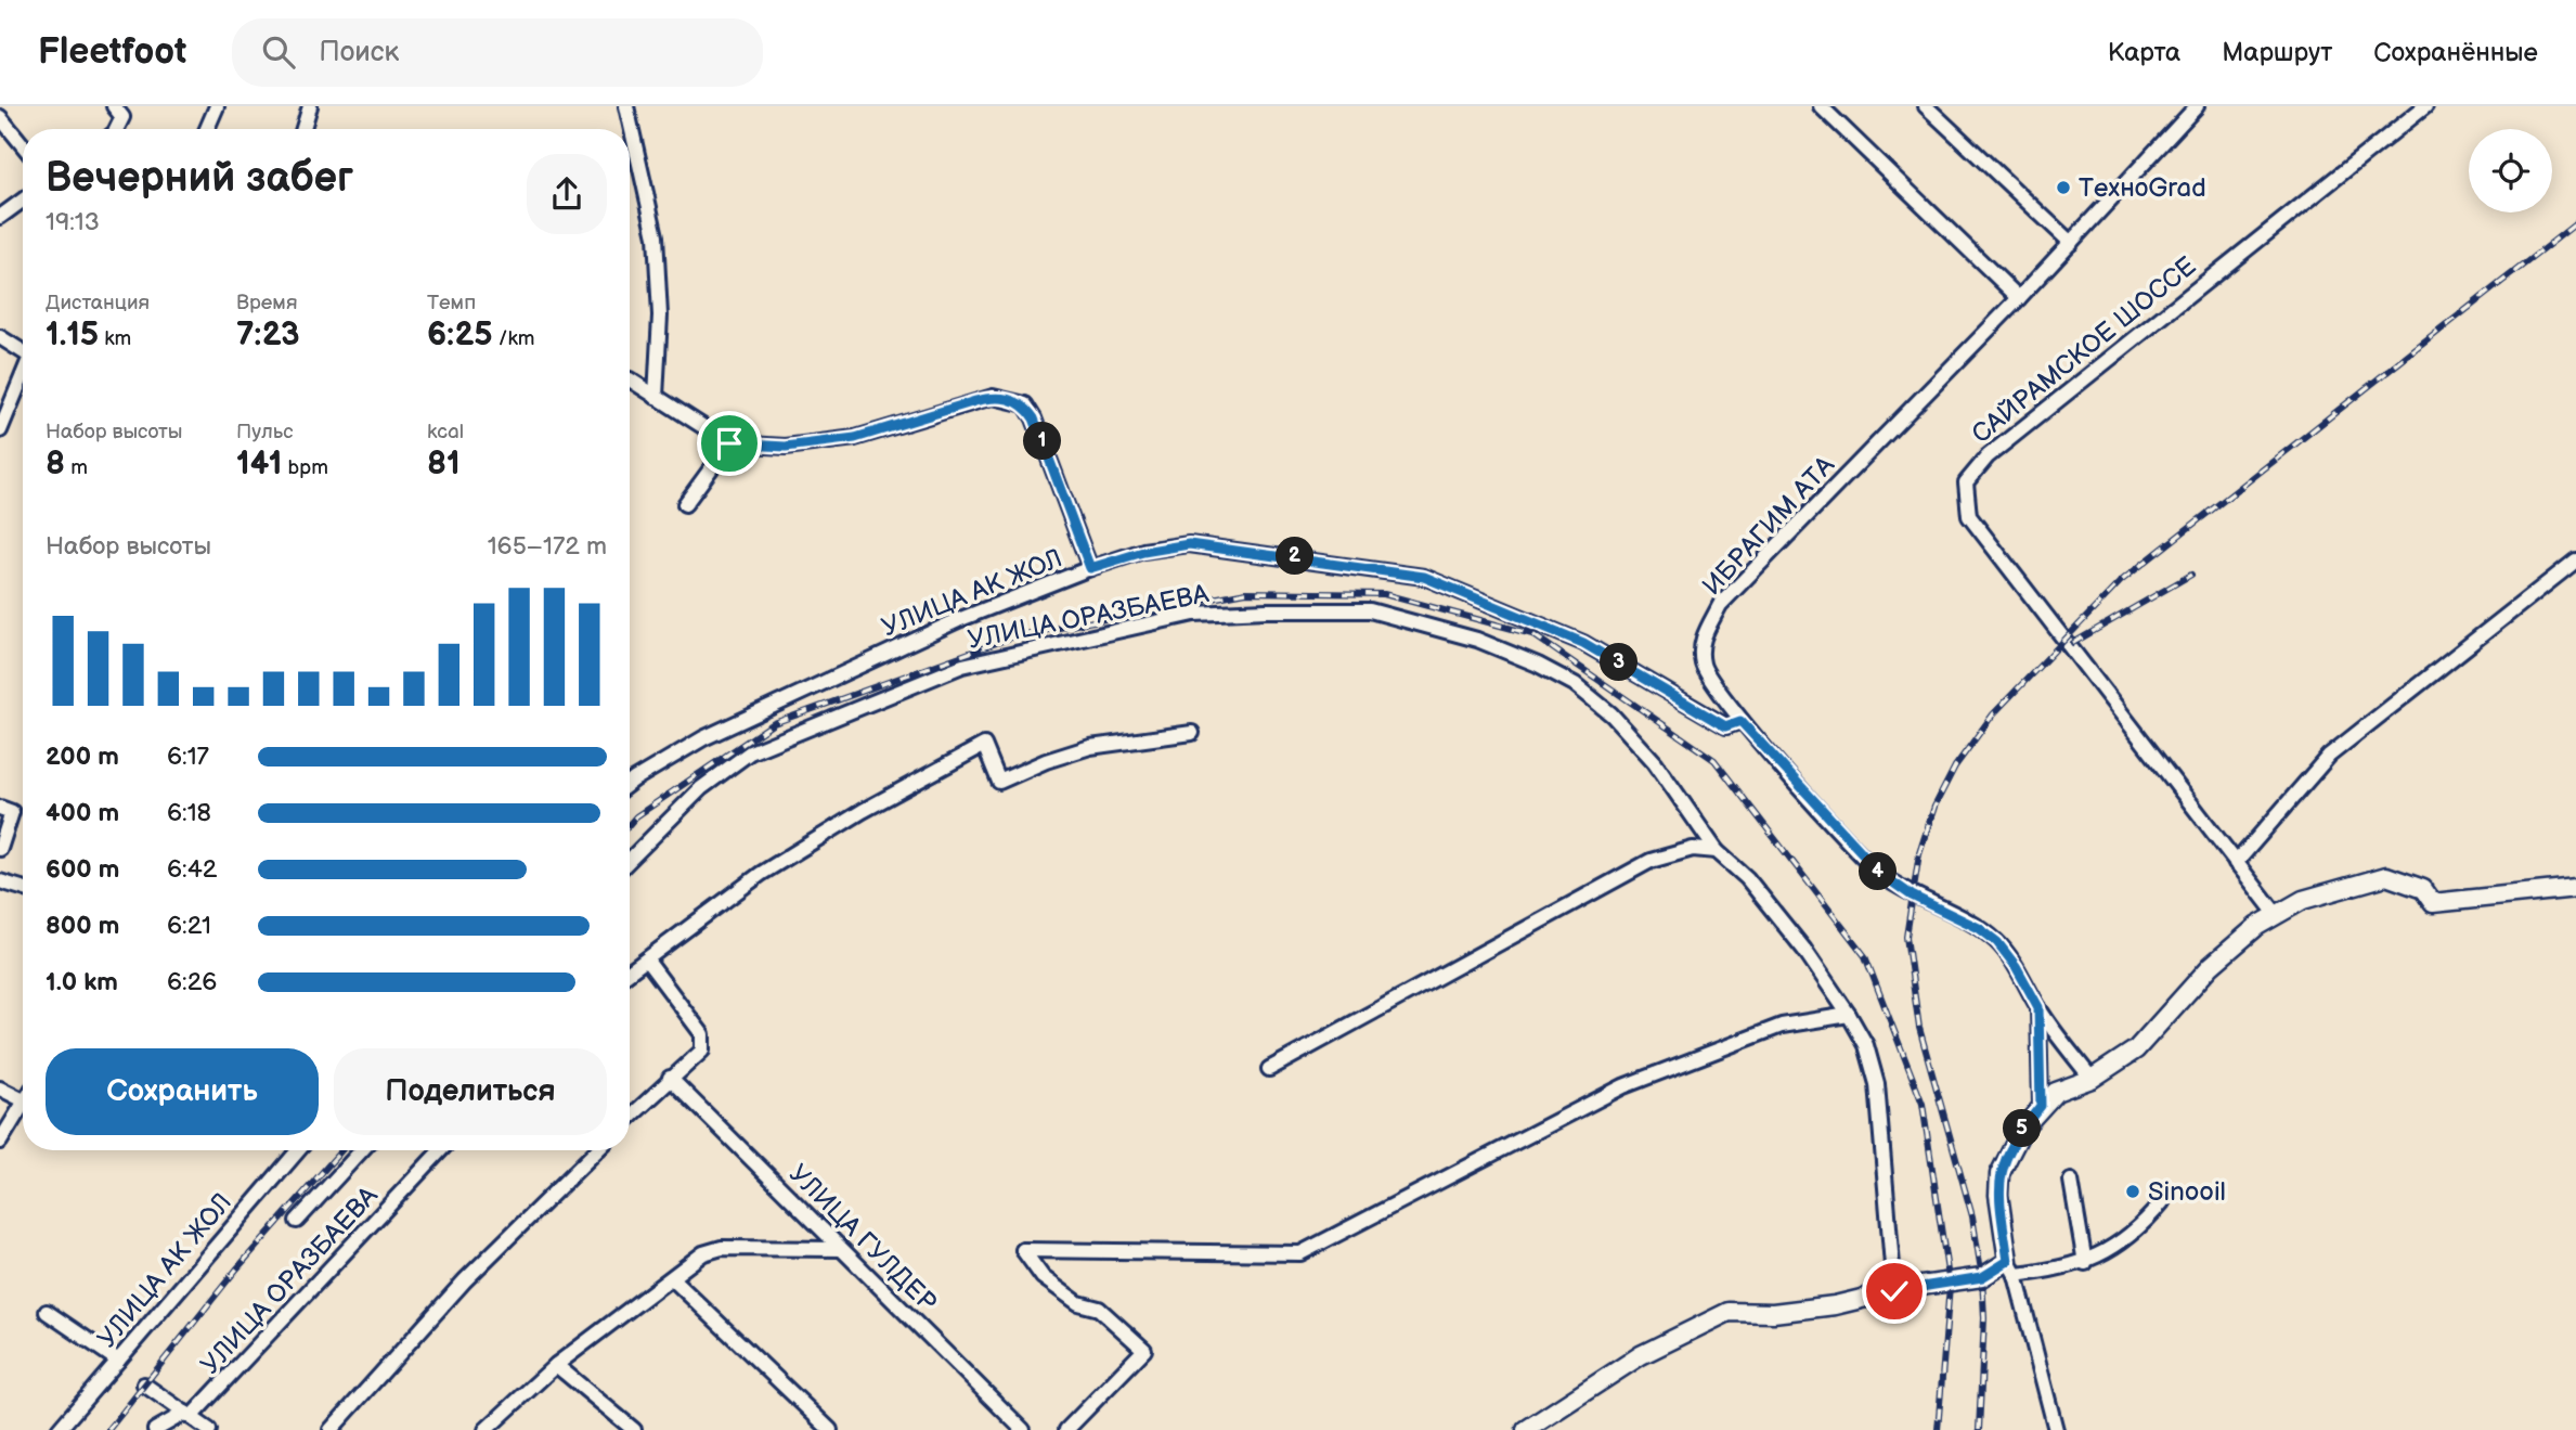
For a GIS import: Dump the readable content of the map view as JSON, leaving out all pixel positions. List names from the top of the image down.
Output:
{
  "streets": {
    "street": [
      "САЙРАМСКОЕ ШОССЕ",
      "ИБРАГИМ АТА",
      "УЛИЦА АК ЖОЛ",
      "УЛИЦА ОРАЗБАЕВА",
      "УЛИЦА ГУЛДЕР"
    ]
  },
  "crossings": [
    ["ИБРАГИМ АТА", "УЛИЦА АК ЖОЛ"]
  ],
  "places": ["ТехноGrad", "Sinooil"],
  "page": {
    "header": "Fleetfoot",
    "search": "Поиск",
    "nav": ["Карта", "Маршрут", "Сохранённые"],
    "heading": ["Вечерний забег", "19:13"],
    "stats": [
      ["Дистанция", "1.15 km"],
      ["Время", "7:23"],
      ["Темп", "6:25 /km"],
      ["Набор высоты", "8 m"],
      ["Пульс", "141 bpm"],
      ["kcal", "81"]
    ],
    "pins": [
      "1",
      "2",
      "3",
      "4",
      "5"
    ],
    "chart": ["Набор высоты", "165–172 m"],
    "list": [
      {
        "name": "200 m",
        "note": "6:17"
      },
      {
        "name": "400 m",
        "note": "6:18"
      },
      {
        "name": "600 m",
        "note": "6:42"
      },
      {
        "name": "800 m",
        "note": "6:21"
      },
      {
        "name": "1.0 km",
        "note": "6:26"
      }
    ],
    "buttons": ["Сохранить", "Поделиться"]
  }
}
